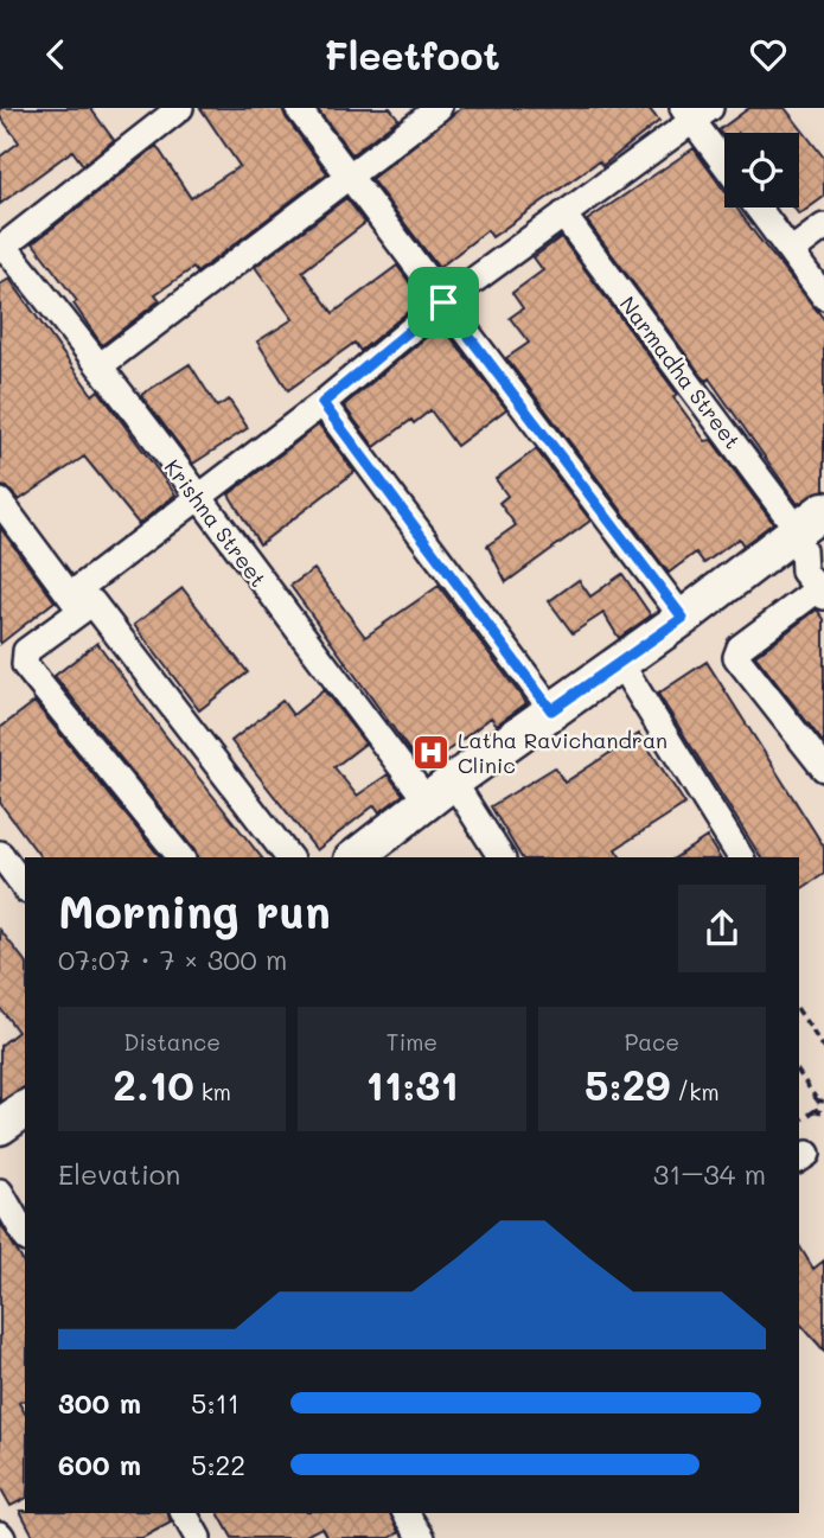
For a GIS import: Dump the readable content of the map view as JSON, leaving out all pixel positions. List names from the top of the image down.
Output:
{
  "streets": {
    "street": ["Narmadha Street", "Krishna Street"]
  },
  "places": {
    "hospital": ["Latha Ravichandran Clinic"]
  },
  "page": {
    "header": "Fleetfoot",
    "heading": ["Morning run", "07:07 · 7 × 300 m"],
    "stats": [
      ["Distance", "2.10 km"],
      ["Time", "11:31"],
      ["Pace", "5:29 /km"]
    ],
    "chart": ["Elevation", "31–34 m"],
    "list": [
      {
        "name": "300 m",
        "note": "5:11"
      },
      {
        "name": "600 m",
        "note": "5:22"
      }
    ]
  }
}
